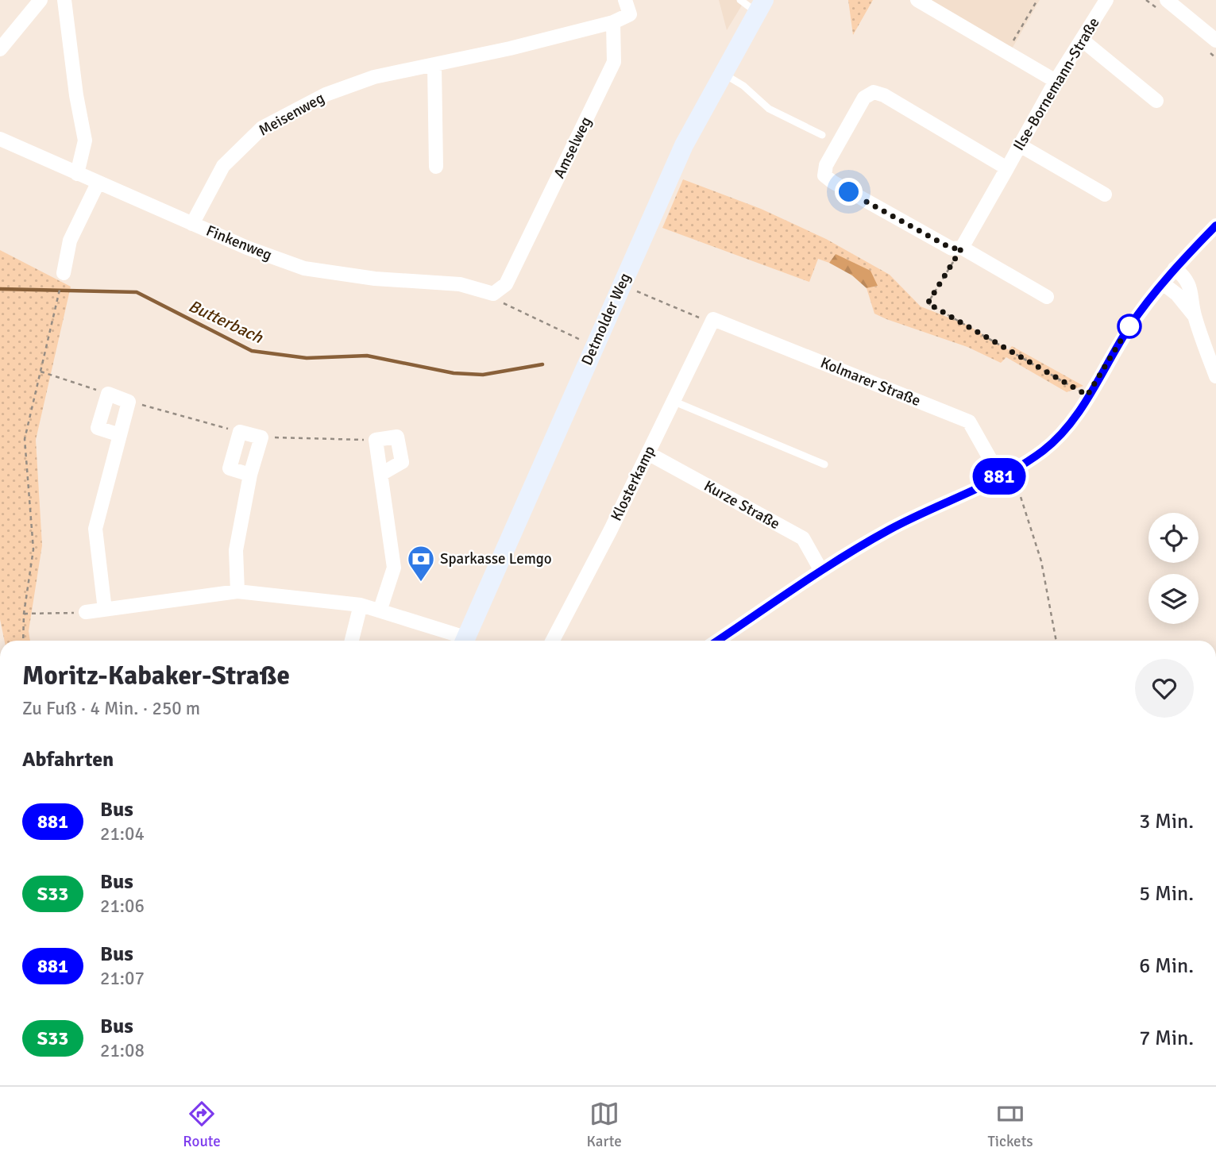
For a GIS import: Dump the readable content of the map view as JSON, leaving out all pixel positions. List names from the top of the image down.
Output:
{
  "streets": {
    "street": [
      "Ilse-Bornemann-Straße",
      "Meisenweg",
      "Amselweg",
      "Finkenweg",
      "Detmolder Weg",
      "Kolmarer Straße",
      "Klosterkamp",
      "Kurze Straße"
    ]
  },
  "crossings": [
    ["Meisenweg", "Amselweg"],
    ["Meisenweg", "Finkenweg"],
    ["Amselweg", "Finkenweg"],
    ["Kolmarer Straße", "Klosterkamp"],
    ["Klosterkamp", "Kurze Straße"]
  ],
  "water": ["Butterbach"],
  "places": {
    "bank": ["Sparkasse Lemgo"]
  },
  "lines": ["bus line 881"],
  "page": {
    "on_map": "881",
    "heading": [
      ["Moritz-Kabaker-Straße", "Zu Fuß · 4 Min. · 250 m"],
      "Abfahrten"
    ],
    "list": [
      {
        "mark": "881",
        "name": "Bus",
        "note": "21:04",
        "value": "3 Min."
      },
      {
        "mark": "S33",
        "name": "Bus",
        "note": "21:06",
        "value": "5 Min."
      },
      {
        "mark": "881",
        "name": "Bus",
        "note": "21:07",
        "value": "6 Min."
      },
      {
        "mark": "S33",
        "name": "Bus",
        "note": "21:08",
        "value": "7 Min."
      }
    ],
    "tabs": ["Route", "Karte", "Tickets"]
  }
}
